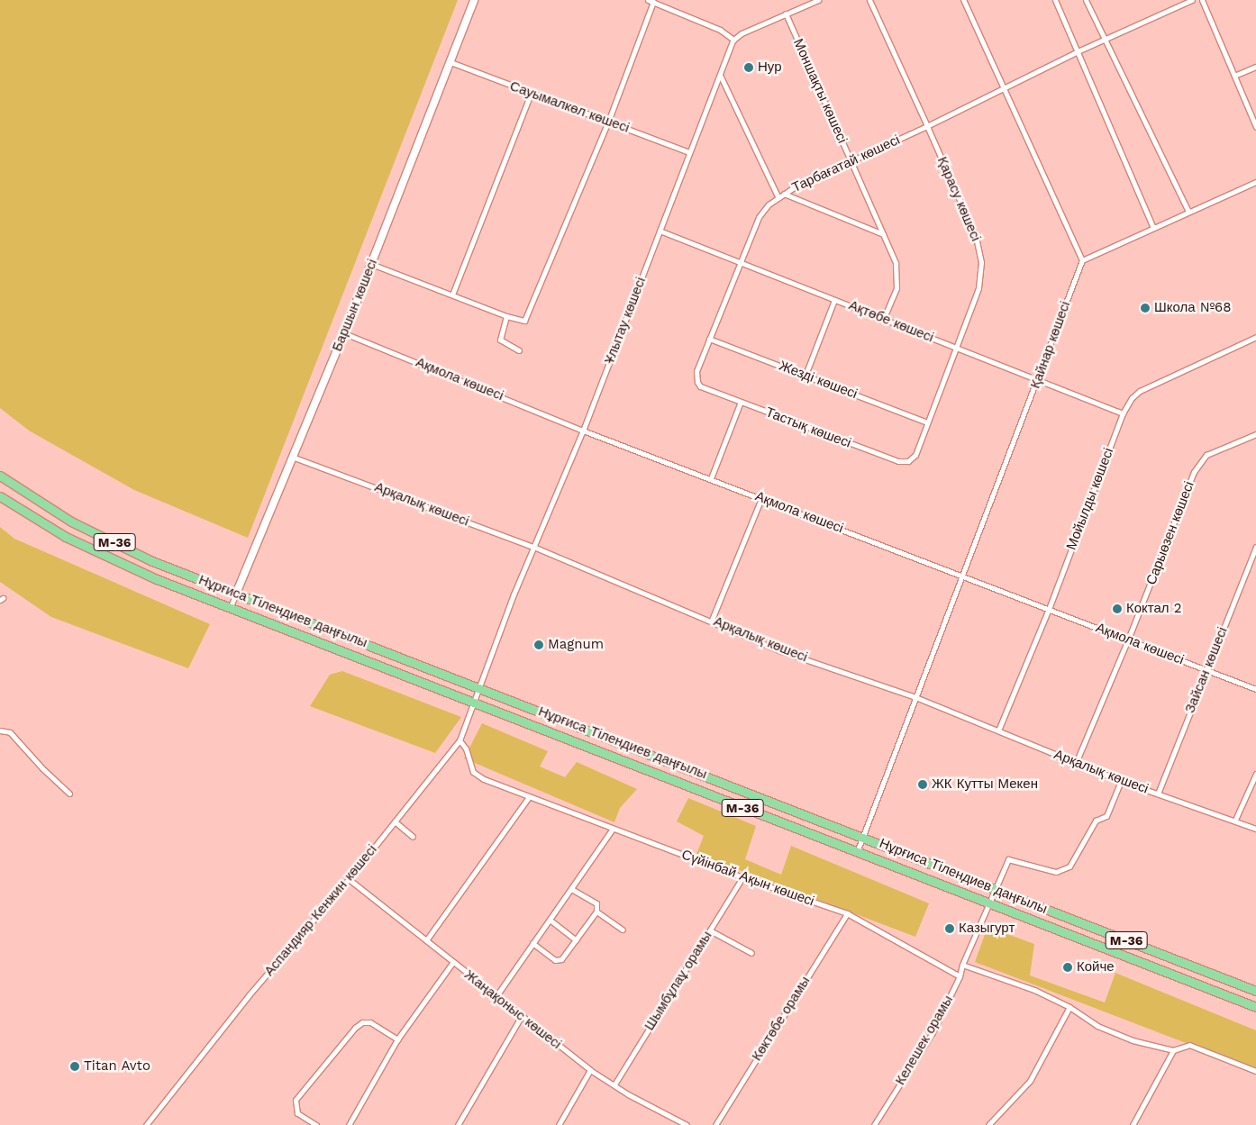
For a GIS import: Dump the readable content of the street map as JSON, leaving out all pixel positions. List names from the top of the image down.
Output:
{
  "streets": {
    "main road": ["M-36", "Нұрғиса Тілендиев даңғылы"],
    "street": [
      "Моншақты көшесі",
      "Сауымалкөл көшесі",
      "Тарбағатай көшесі",
      "Қарасу көшесі",
      "Баршын көшесі",
      "Ұлытау көшесі",
      "Ақтөбе көшесі",
      "Қайнар көшесі",
      "Ақмола көшесі",
      "Жезді көшесі",
      "Тастық көшесі",
      "Мойылды көшесі",
      "Арқалық көшесі",
      "Сарыөзен көшесі",
      "Зайсан көшесі",
      "Сүйінбай Ақын көшесі",
      "Аспандияр Кенжин көшесі",
      "Шымбұлаұ орамы",
      "Жаңақоныс көшесі",
      "Көктөбе орамы",
      "Келешек орамы"
    ]
  },
  "crossings": [
    ["Моншақты көшесі", "Тарбағатай көшесі"],
    ["Моншақты көшесі", "Ақтөбе көшесі"],
    ["Сауымалкөл көшесі", "Баршын көшесі"],
    ["Сауымалкөл көшесі", "Ұлытау көшесі"],
    ["Тарбағатай көшесі", "Қарасу көшесі"],
    ["Тарбағатай көшесі", "Ақтөбе көшесі"],
    ["Тарбағатай көшесі", "Жезді көшесі"],
    ["Тарбағатай көшесі", "Тастық көшесі"],
    ["Қарасу көшесі", "Ақтөбе көшесі"],
    ["Қарасу көшесі", "Жезді көшесі"],
    ["Қарасу көшесі", "Тастық көшесі"],
    ["Баршын көшесі", "Ақмола көшесі"],
    ["Баршын көшесі", "Арқалық көшесі"],
    ["Баршын көшесі", "Нұрғиса Тілендиев даңғылы"],
    ["Ұлытау көшесі", "Ақтөбе көшесі"],
    ["Ұлытау көшесі", "Ақмола көшесі"],
    ["Ұлытау көшесі", "Арқалық көшесі"],
    ["Ұлытау көшесі", "Нұрғиса Тілендиев даңғылы"],
    ["Ұлытау көшесі", "Аспандияр Кенжин көшесі"],
    ["Ақтөбе көшесі", "Қайнар көшесі"],
    ["Ақтөбе көшесі", "Мойылды көшесі"],
    ["Қайнар көшесі", "Ақмола көшесі"],
    ["Қайнар көшесі", "Арқалық көшесі"],
    ["Қайнар көшесі", "Нұрғиса Тілендиев даңғылы"],
    ["Ақмола көшесі", "Мойылды көшесі"],
    ["Ақмола көшесі", "Сарыөзен көшесі"],
    ["Ақмола көшесі", "Зайсан көшесі"],
    ["Мойылды көшесі", "Арқалық көшесі"],
    ["Арқалық көшесі", "Сарыөзен көшесі"],
    ["Арқалық көшесі", "Зайсан көшесі"],
    ["Нұрғиса Тілендиев даңғылы", "Аспандияр Кенжин көшесі"],
    ["Нұрғиса Тілендиев даңғылы", "Келешек орамы"],
    ["Сүйінбай Ақын көшесі", "Аспандияр Кенжин көшесі"],
    ["Сүйінбай Ақын көшесі", "Шымбұлаұ орамы"],
    ["Сүйінбай Ақын көшесі", "Көктөбе орамы"],
    ["Сүйінбай Ақын көшесі", "Келешек орамы"],
    ["Аспандияр Кенжин көшесі", "Жаңақоныс көшесі"],
    ["Шымбұлаұ орамы", "Жаңақоныс көшесі"]
  ],
  "places": [
    "Нур",
    "Школа №68",
    "Коктал 2",
    "Magnum",
    "ЖК Кутты Мекен",
    "Казыгурт",
    "Койче",
    "Titan Avto"
  ]
}
